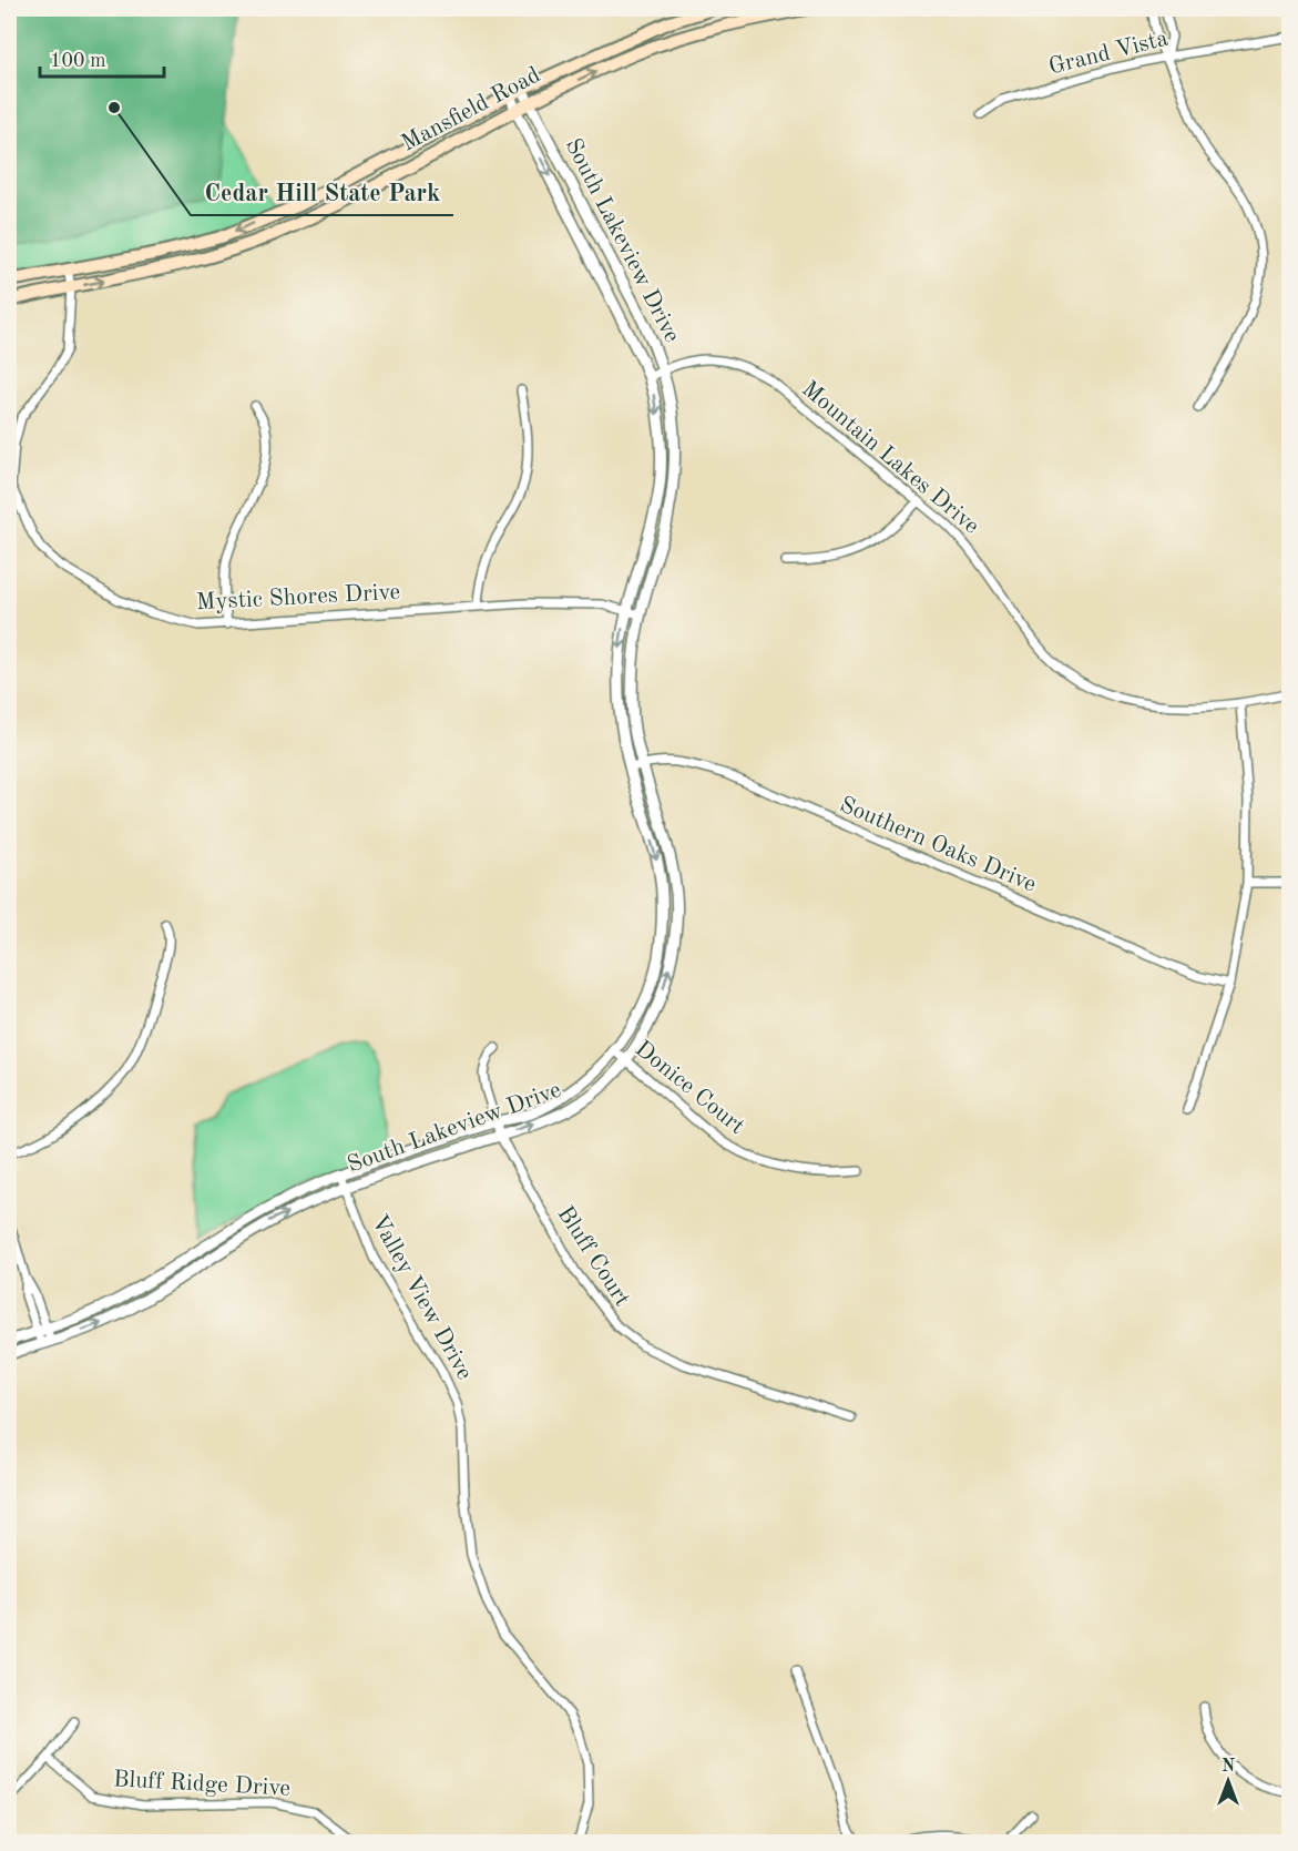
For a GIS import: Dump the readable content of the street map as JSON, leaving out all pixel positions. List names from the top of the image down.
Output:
{
  "streets": {
    "main road": ["Mansfield Road"],
    "street": [
      "Grand Vista",
      "South Lakeview Drive",
      "Mountain Lakes Drive",
      "Mystic Shores Drive",
      "Southern Oaks Drive",
      "Donice Court",
      "Bluff Court",
      "Valley View Drive",
      "Bluff Ridge Drive"
    ]
  },
  "crossings": [
    ["Mansfield Road", "South Lakeview Drive"],
    ["Mansfield Road", "Mystic Shores Drive"],
    ["South Lakeview Drive", "Mountain Lakes Drive"],
    ["South Lakeview Drive", "Mystic Shores Drive"],
    ["South Lakeview Drive", "Southern Oaks Drive"],
    ["South Lakeview Drive", "Donice Court"],
    ["South Lakeview Drive", "Bluff Court"],
    ["South Lakeview Drive", "Valley View Drive"]
  ],
  "places": ["Cedar Hill State Park"],
  "scale_bar": "100 m",
  "north": "top"
}
